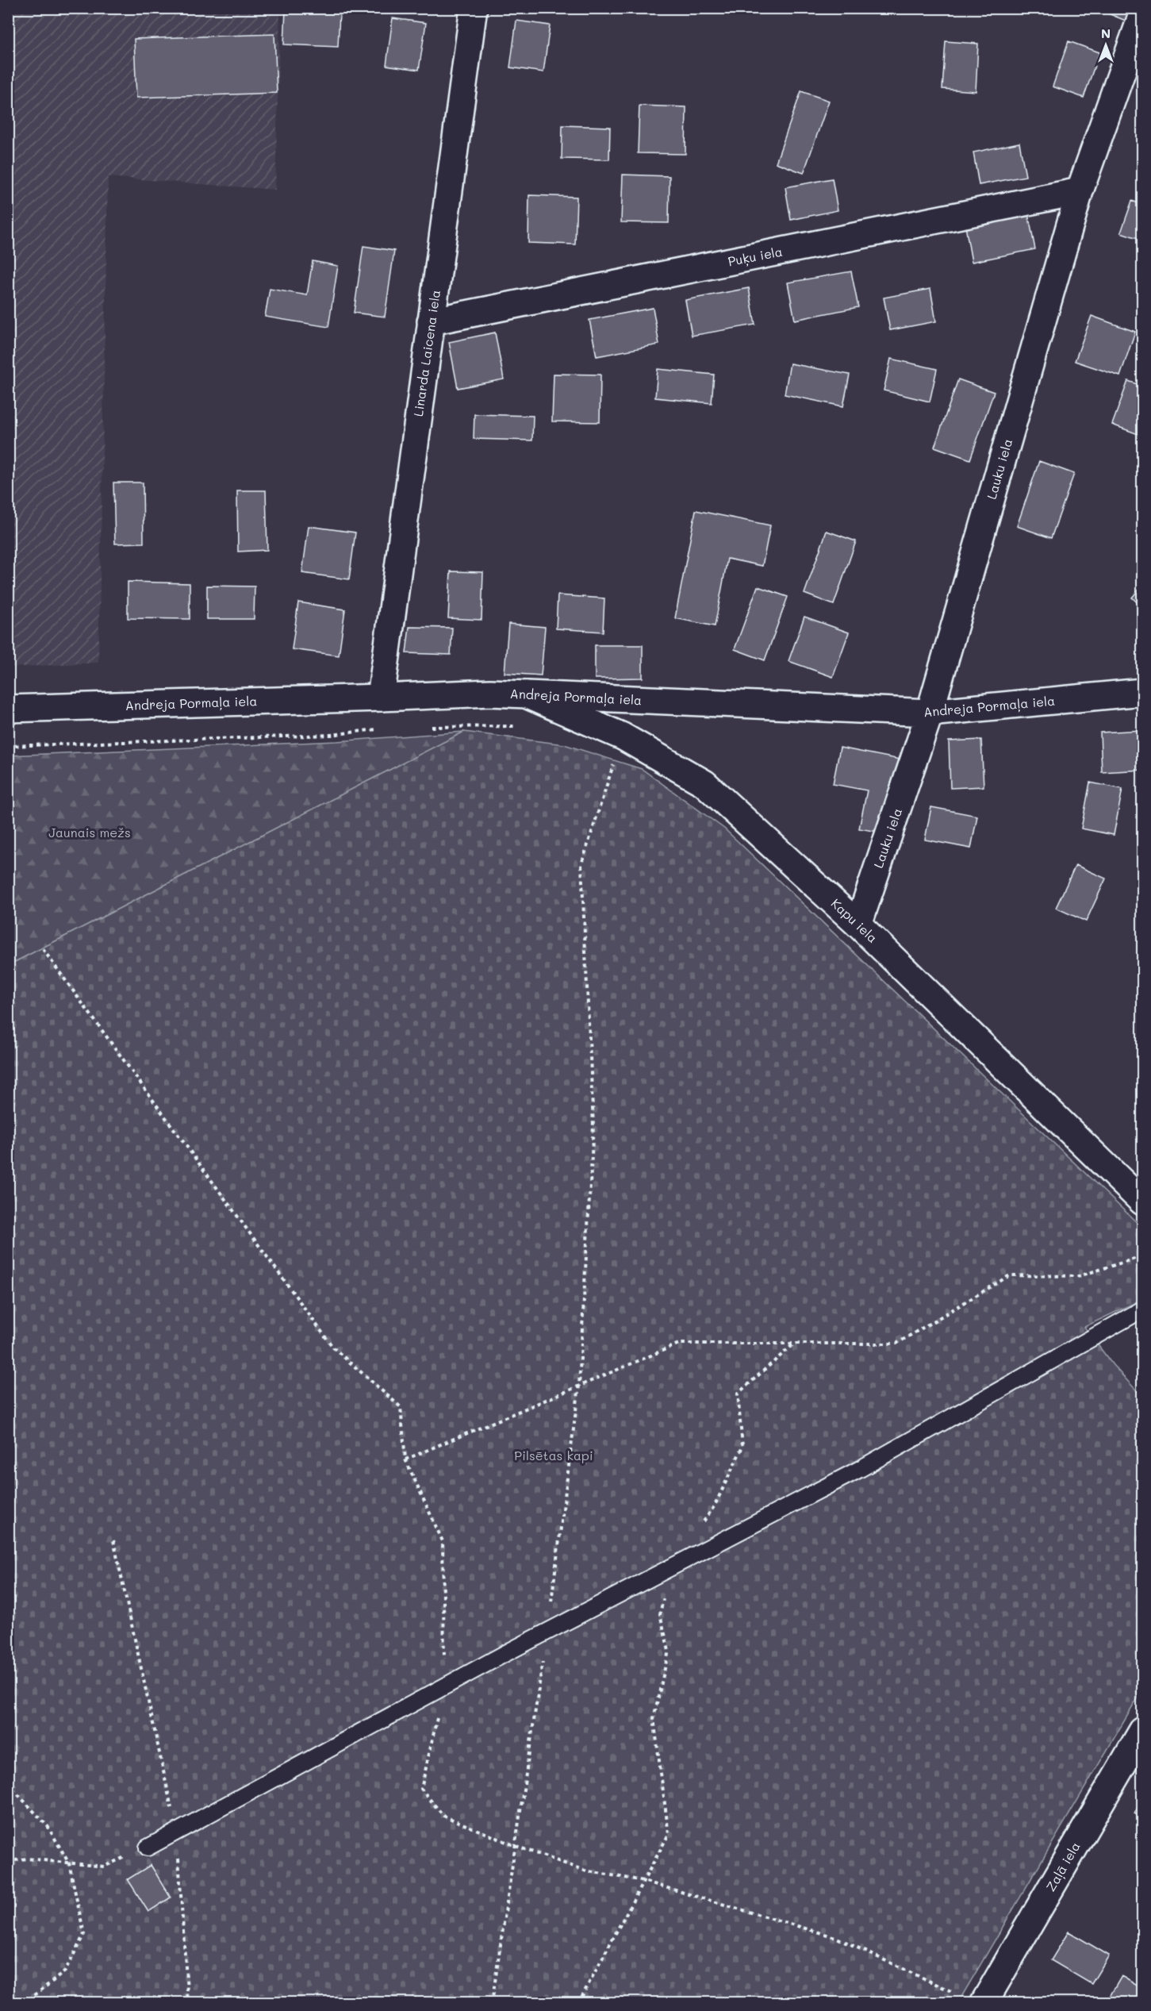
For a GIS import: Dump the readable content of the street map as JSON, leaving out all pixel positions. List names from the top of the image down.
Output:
{
  "streets": {
    "street": [
      "Puķu iela",
      "Linarda Laicena iela",
      "Lauku iela",
      "Andreja Pormaļa iela",
      "Kapu iela",
      "Zaļā iela"
    ]
  },
  "crossings": [
    ["Puķu iela", "Linarda Laicena iela"],
    ["Puķu iela", "Lauku iela"],
    ["Linarda Laicena iela", "Andreja Pormaļa iela"],
    ["Lauku iela", "Andreja Pormaļa iela"],
    ["Lauku iela", "Kapu iela"],
    ["Andreja Pormaļa iela", "Kapu iela"]
  ],
  "parks": ["Jaunais mežs", "Pilsētas kapi"],
  "north": "top"
}
